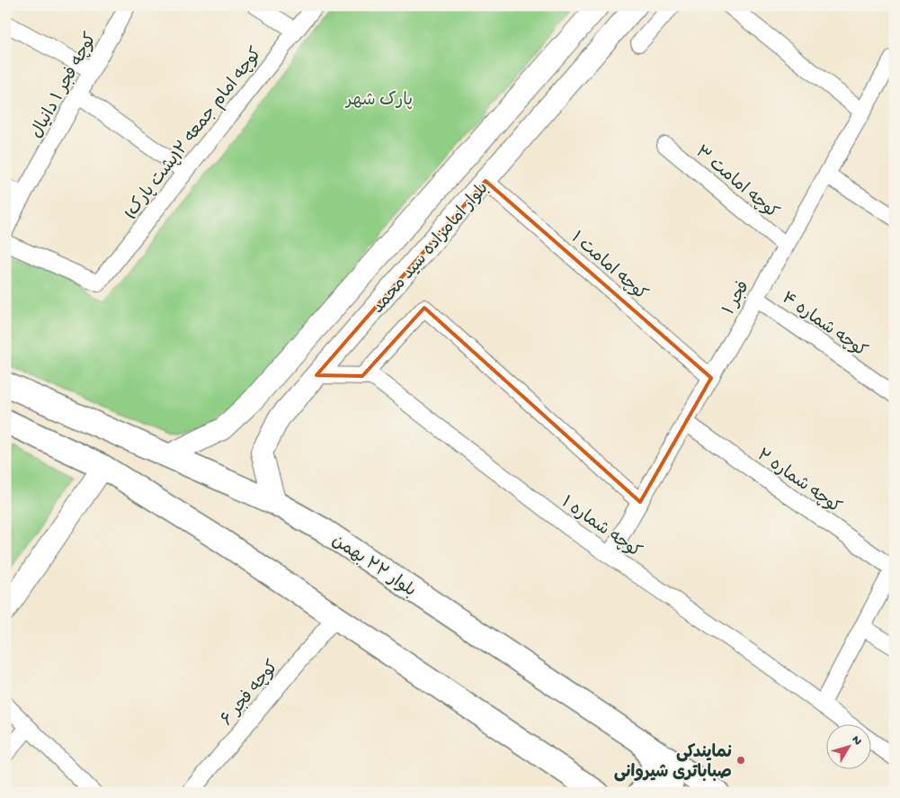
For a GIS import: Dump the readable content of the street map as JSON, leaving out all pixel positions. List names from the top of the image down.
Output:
{
  "streets": {
    "main road": ["بلوار امامزاده سید محمد", "بلوار ۲۲ بهمن"],
    "street": [
      "کوچه فجر ۱ دانیال",
      "کوچه امام جمعه ۲(پشت پارک)",
      "کوچه امامت ۳",
      "کوچه امامت ۱",
      "فجر ۱",
      "کوچه شماره ۴",
      "کوچه شماره ۲",
      "کوچه شماره ۱",
      "کوچه فجر ۶"
    ]
  },
  "crossings": [
    ["کوچه امامت ۳", "فجر ۱"],
    ["بلوار امامزاده سید محمد", "کوچه امامت ۱"],
    ["بلوار امامزاده سید محمد", "کوچه شماره ۱"],
    ["بلوار امامزاده سید محمد", "بلوار ۲۲ بهمن"],
    ["کوچه امامت ۱", "فجر ۱"],
    ["فجر ۱", "کوچه شماره ۴"],
    ["فجر ۱", "کوچه شماره ۲"],
    ["فجر ۱", "کوچه شماره ۱"]
  ],
  "parks": ["پارک شهر"],
  "places": ["نمایندکی صباباتری شیروانی"],
  "north": "top right"
}
